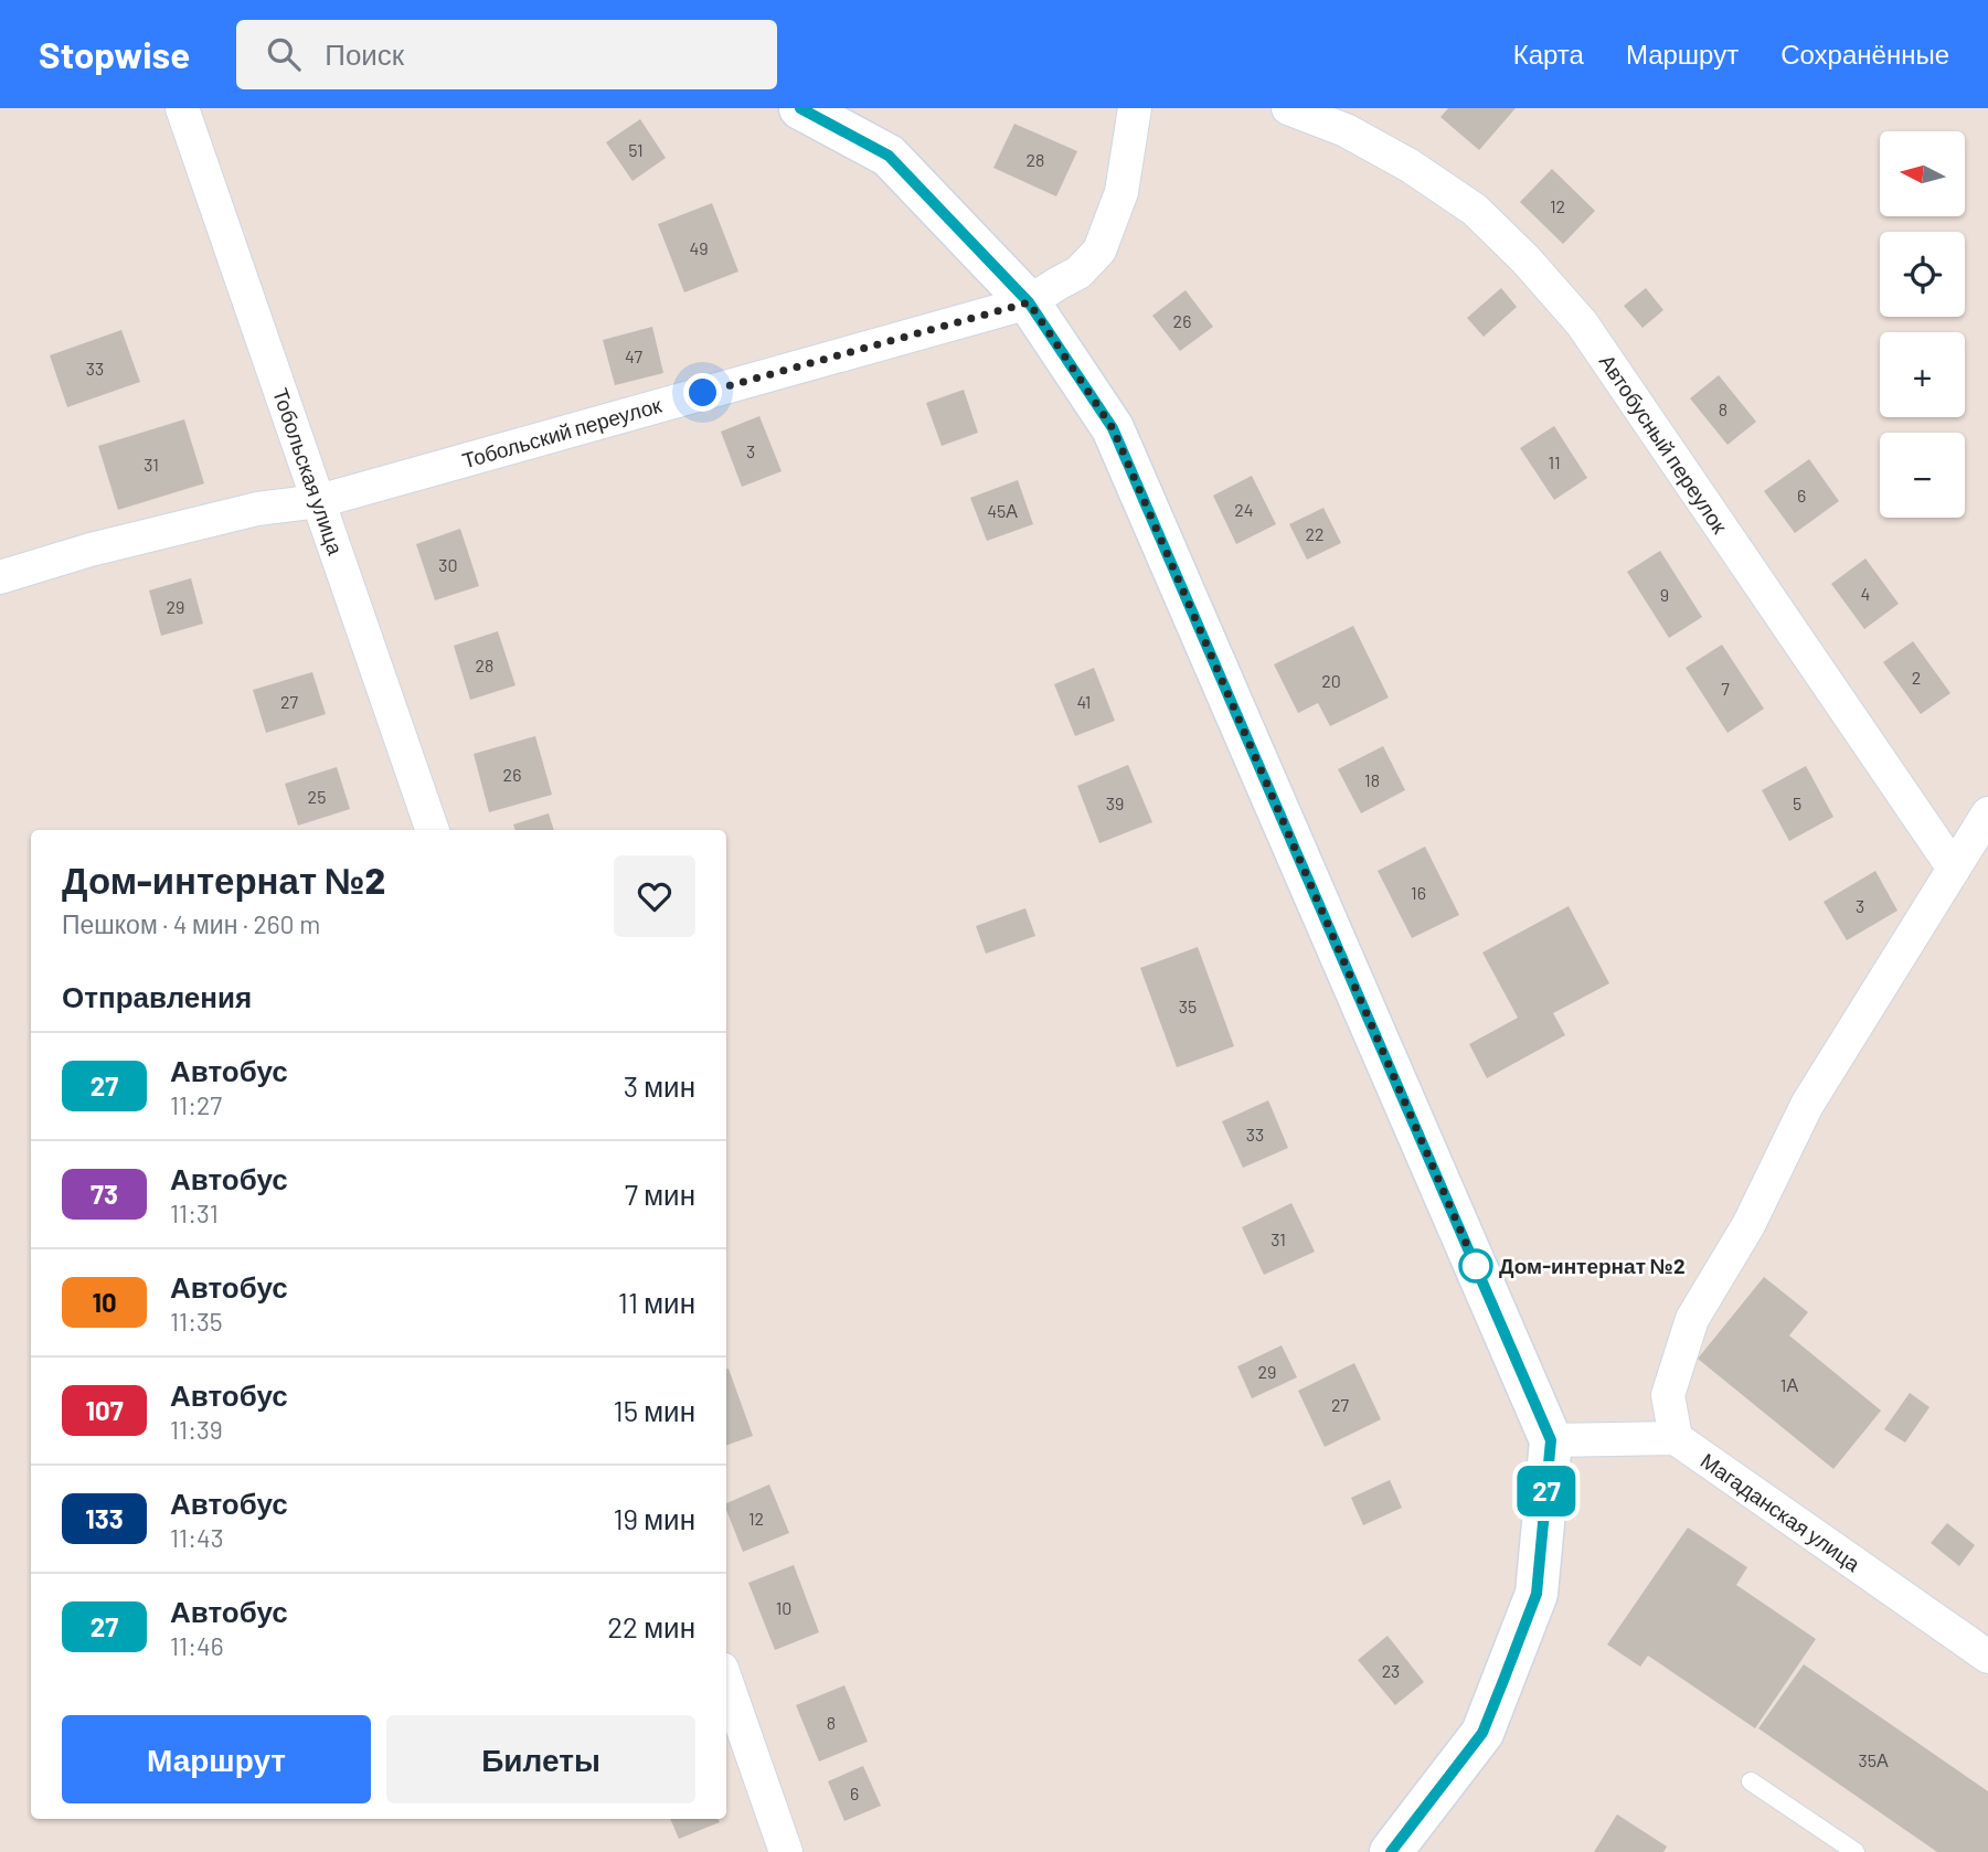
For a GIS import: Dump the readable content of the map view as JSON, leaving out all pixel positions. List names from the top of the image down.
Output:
{
  "streets": {
    "street": [
      "Тобольский переулок",
      "Автобусный переулок",
      "Тобольская улица",
      "Магаданская улица"
    ]
  },
  "crossings": [
    ["Тобольский переулок", "Тобольская улица"]
  ],
  "places": ["Дом-интернат №2"],
  "lines": ["bus line 27"],
  "house_numbers": [
    "51",
    "28",
    "12",
    "49",
    "26",
    "47",
    "33",
    "8",
    "3",
    "11",
    "31",
    "6",
    "24",
    "45А",
    "22",
    "30",
    "4",
    "9",
    "29",
    "28",
    "2",
    "20",
    "7",
    "27",
    "41",
    "26",
    "18",
    "25",
    "39",
    "5",
    "16",
    "3",
    "35",
    "33",
    "31",
    "29",
    "1А",
    "27",
    "12",
    "10",
    "23",
    "8",
    "35А",
    "6"
  ],
  "north": "left",
  "page": {
    "header": "Stopwise",
    "search": "Поиск",
    "nav": ["Карта", "Маршрут", "Сохранённые"],
    "on_map": "27",
    "map_buttons": ["+", "−"],
    "heading": [
      ["Дом-интернат №2", "Пешком · 4 мин · 260 m"],
      "Отправления"
    ],
    "list": [
      {
        "mark": "27",
        "name": "Автобус",
        "note": "11:27",
        "value": "3 мин"
      },
      {
        "mark": "73",
        "name": "Автобус",
        "note": "11:31",
        "value": "7 мин"
      },
      {
        "mark": "10",
        "name": "Автобус",
        "note": "11:35",
        "value": "11 мин"
      },
      {
        "mark": "107",
        "name": "Автобус",
        "note": "11:39",
        "value": "15 мин"
      },
      {
        "mark": "133",
        "name": "Автобус",
        "note": "11:43",
        "value": "19 мин"
      },
      {
        "mark": "27",
        "name": "Автобус",
        "note": "11:46",
        "value": "22 мин"
      }
    ],
    "buttons": ["Маршрут", "Билеты"]
  }
}
